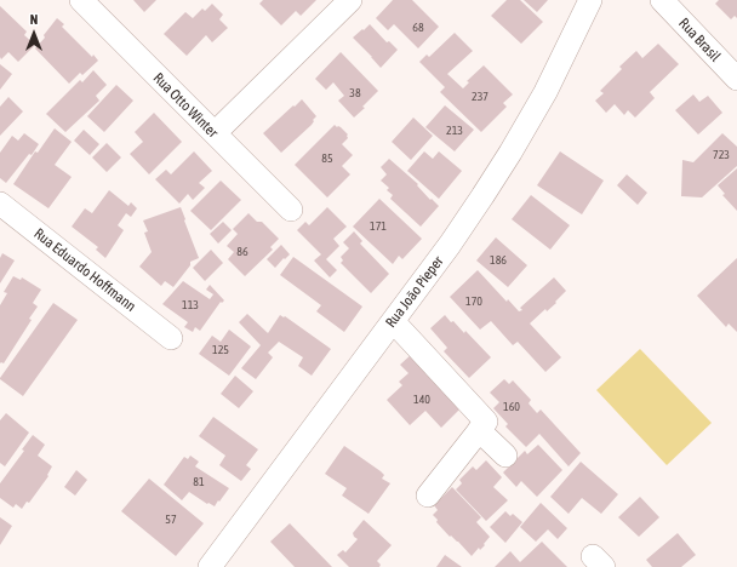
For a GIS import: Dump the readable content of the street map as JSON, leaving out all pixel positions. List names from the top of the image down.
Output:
{
  "streets": {
    "street": [
      "Rua Brasil",
      "Rua Otto Winter",
      "Rua Eduardo Hoffmann",
      "Rua João Pieper"
    ]
  },
  "house_numbers": [
    "68",
    "38",
    "237",
    "213",
    "723",
    "85",
    "171",
    "86",
    "186",
    "170",
    "113",
    "125",
    "140",
    "160",
    "81",
    "57"
  ],
  "north": "top"
}
